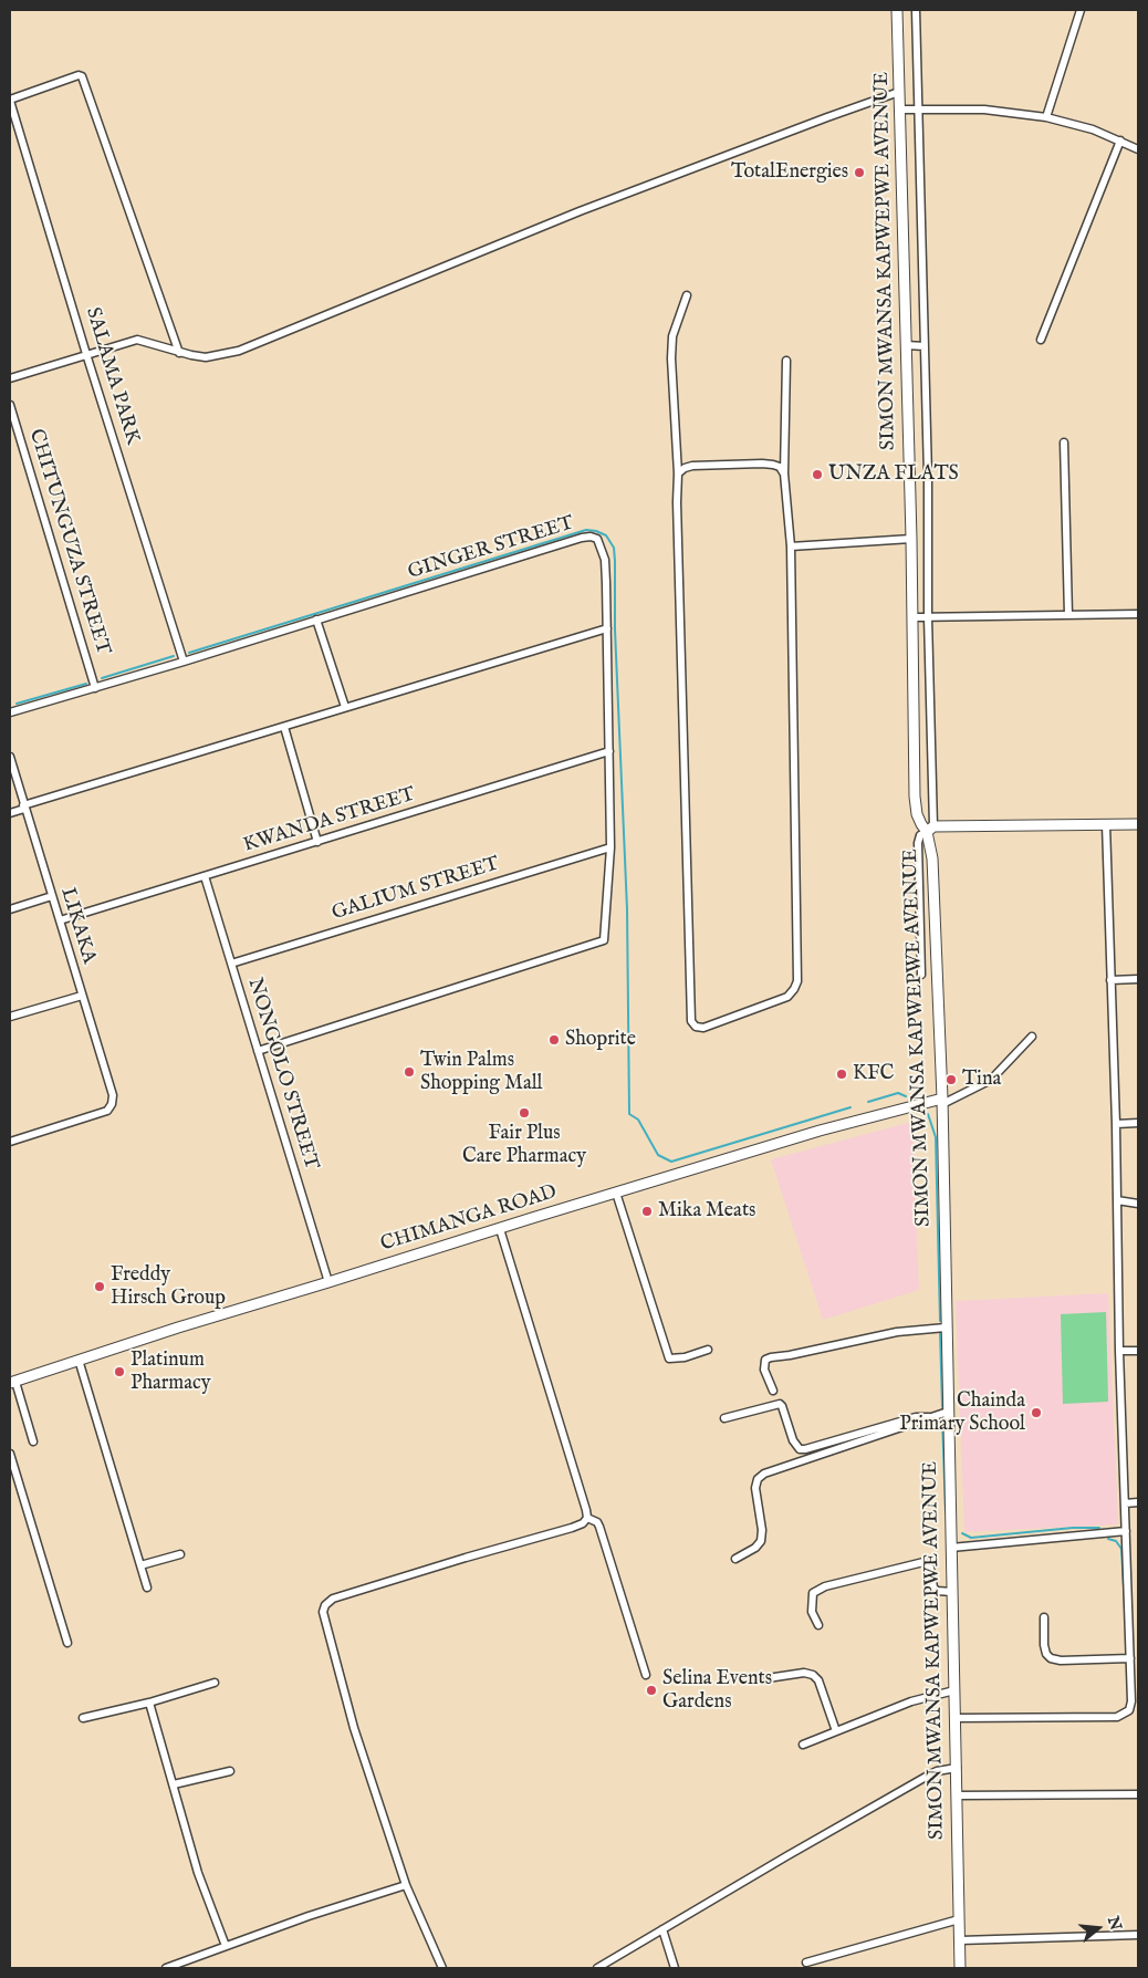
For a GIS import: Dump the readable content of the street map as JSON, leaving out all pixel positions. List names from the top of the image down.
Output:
{
  "streets": {
    "main road": ["SIMON MWANSA KAPWEPWE AVENUE", "CHIMANGA ROAD"],
    "street": [
      "SALAMA PARK",
      "CHITUNGUZA STREET",
      "GINGER STREET",
      "KWANDA STREET",
      "GALIUM STREET",
      "LIKAKA",
      "NONGOLO STREET"
    ]
  },
  "crossings": [
    ["SIMON MWANSA KAPWEPWE AVENUE", "CHIMANGA ROAD"],
    ["SALAMA PARK", "GINGER STREET"],
    ["CHITUNGUZA STREET", "GINGER STREET"],
    ["GINGER STREET", "KWANDA STREET"],
    ["GINGER STREET", "GALIUM STREET"],
    ["GINGER STREET", "NONGOLO STREET"],
    ["KWANDA STREET", "LIKAKA"],
    ["KWANDA STREET", "NONGOLO STREET"],
    ["GALIUM STREET", "NONGOLO STREET"],
    ["NONGOLO STREET", "CHIMANGA ROAD"]
  ],
  "places": [
    "TotalEnergies",
    "UNZA FLATS",
    "Shoprite",
    "Twin Palms Shopping Mall",
    "KFC",
    "Tina",
    "Fair Plus Care Pharmacy",
    "Mika Meats",
    "Freddy Hirsch Group",
    "Platinum Pharmacy",
    "Chainda Primary School",
    "Selina Events Gardens"
  ],
  "north": "right"
}
